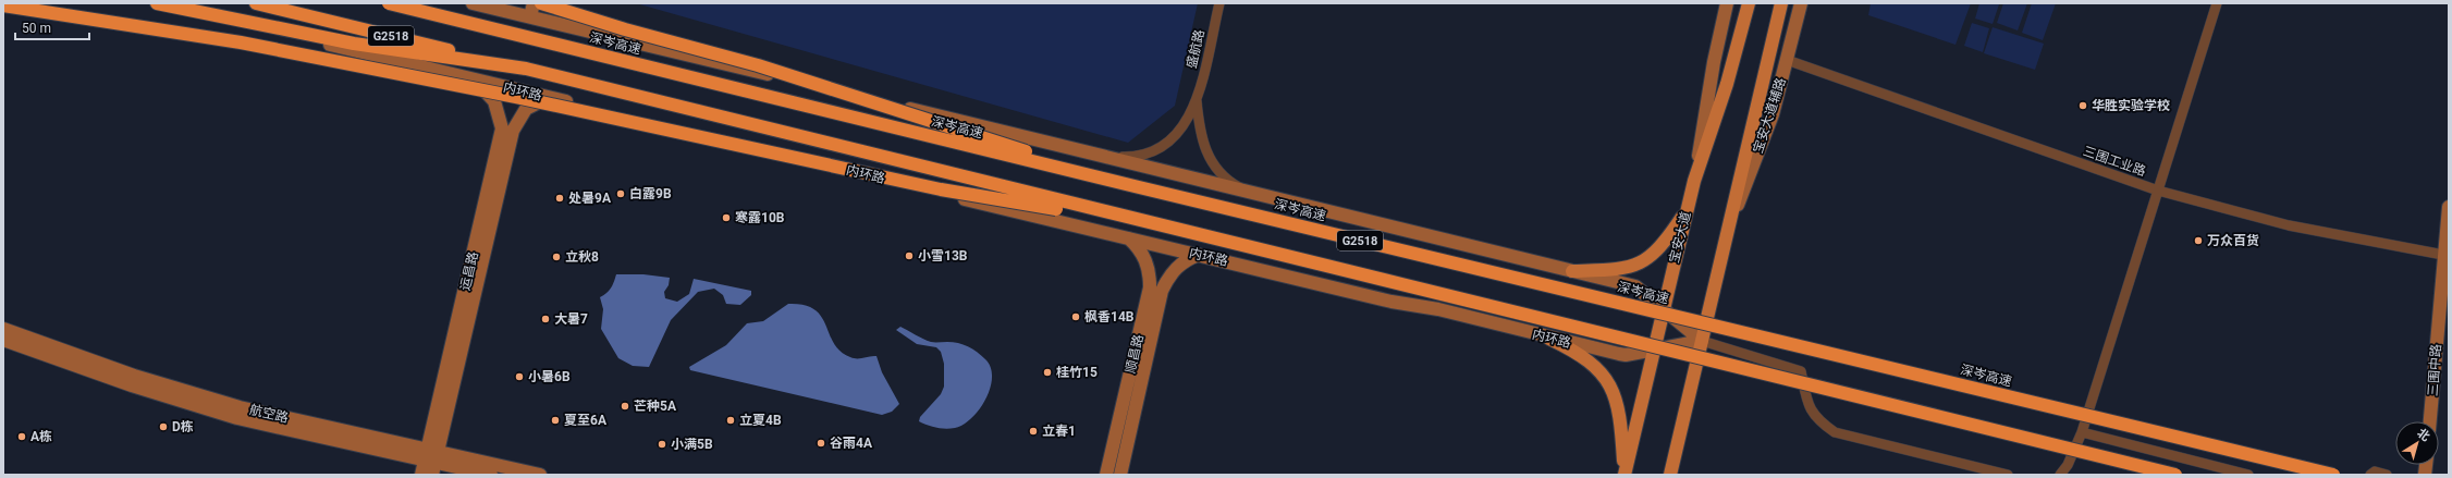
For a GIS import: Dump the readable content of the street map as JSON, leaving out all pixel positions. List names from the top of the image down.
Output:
{
  "streets": {
    "highway": ["G2518", "深岑高速"],
    "main road": [
      "内环路",
      "宝安大道辅路",
      "宝安大道",
      "运昌路",
      "顺昌路",
      "三围中路",
      "航空路"
    ],
    "street": ["盛航路", "三围工业路"]
  },
  "crossings": [
    ["内环路", "宝安大道"],
    ["内环路", "运昌路"],
    ["内环路", "顺昌路"],
    ["宝安大道辅路", "三围工业路"],
    ["三围工业路", "三围中路"],
    ["运昌路", "航空路"]
  ],
  "places": [
    "华胜实验学校",
    "白露9B",
    "处暑9A",
    "寒露10B",
    "万众百货",
    "小雪13B",
    "立秋8",
    "枫香14B",
    "大暑7",
    "桂竹15",
    "小暑6B",
    "芒种5A",
    "夏至6A",
    "立夏4B",
    "D栋",
    "立春1",
    "A栋",
    "谷雨4A",
    "小满5B"
  ],
  "scale_bar": "50 m",
  "north": "top right"
}
